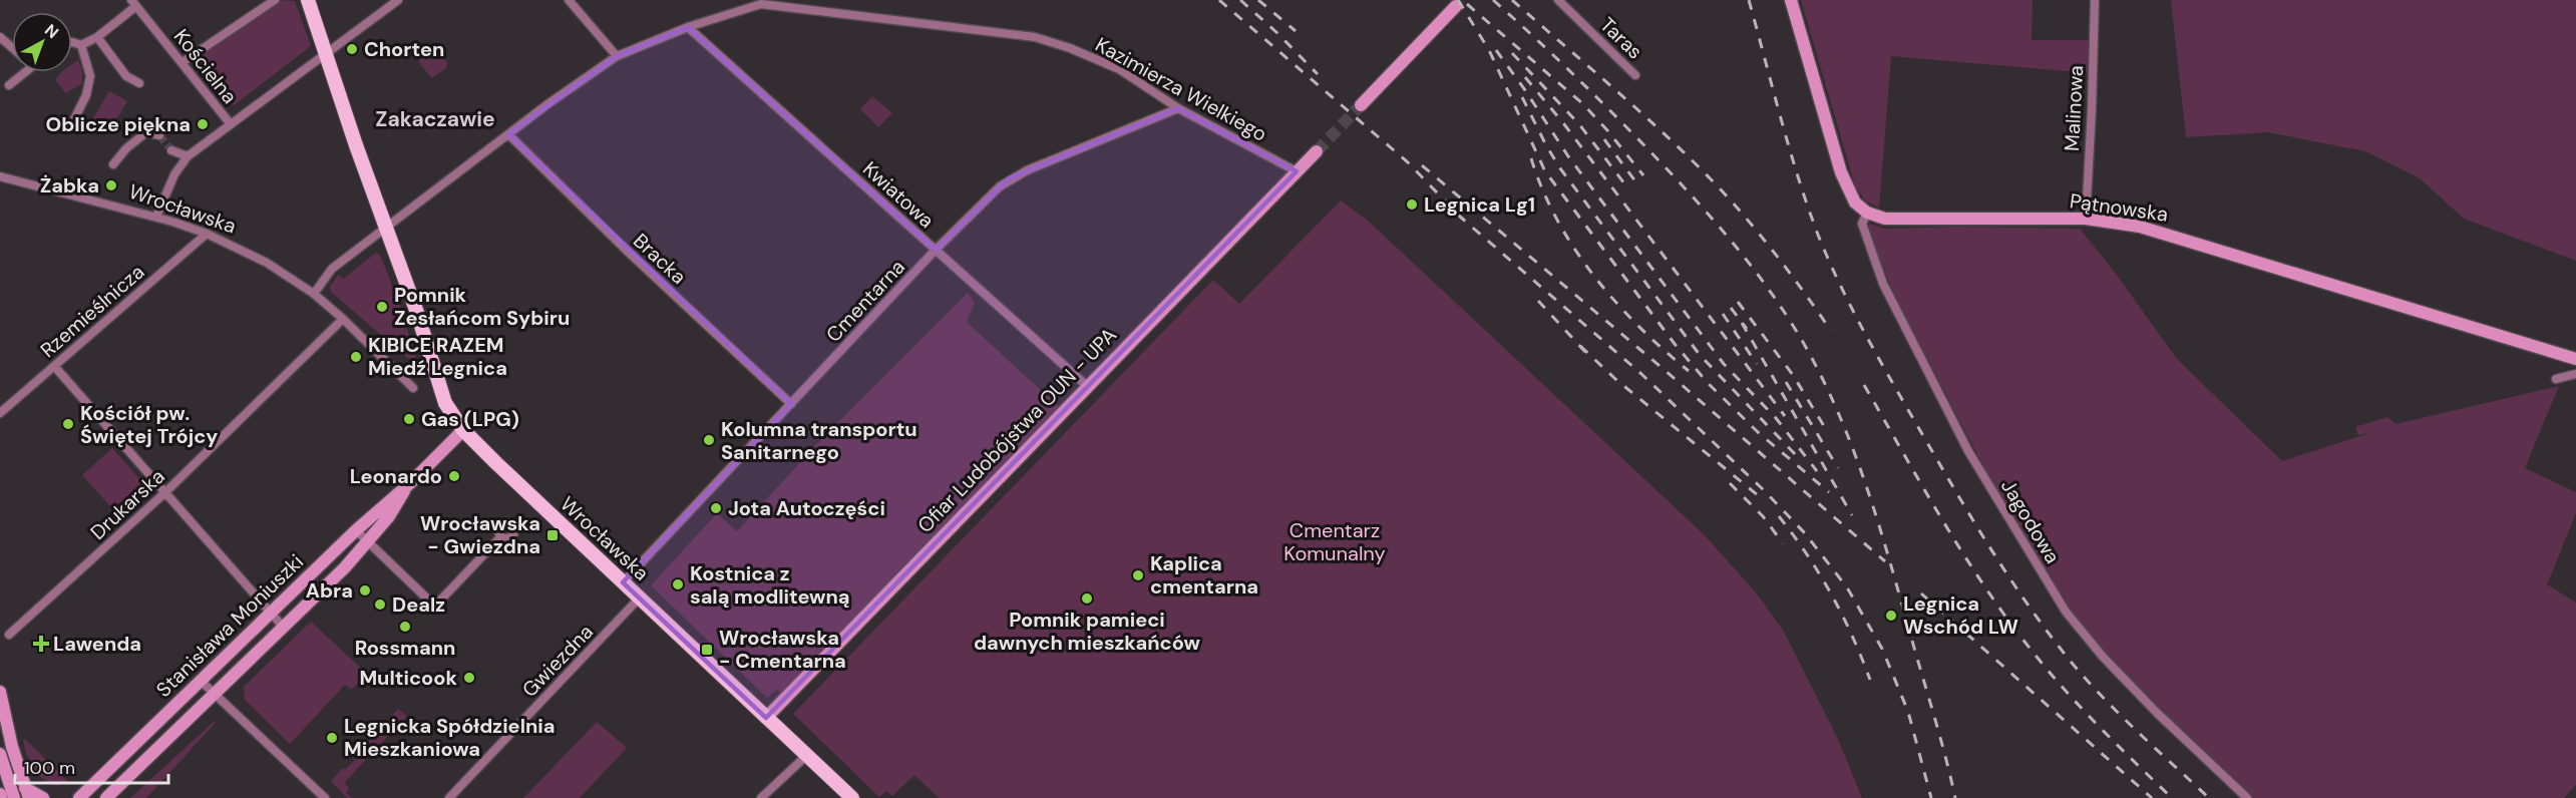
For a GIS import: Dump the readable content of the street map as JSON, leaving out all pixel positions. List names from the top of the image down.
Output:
{
  "streets": {
    "main road": ["Wrocławska"],
    "street": [
      "Taras",
      "Kościelna",
      "Kazimierza Wielkiego",
      "Malinowa",
      "Kwiatowa",
      "Pątnowska",
      "Bracka",
      "Cmentarna",
      "Rzemieślnicza",
      "Ofiar Ludobójstwa OUN - UPA",
      "Drukarska",
      "Jagodowa",
      "Stanisława Moniuszki",
      "Gwiezdna"
    ]
  },
  "crossings": [
    ["Kazimierza Wielkiego", "Kwiatowa"],
    ["Kazimierza Wielkiego", "Wrocławska"],
    ["Kazimierza Wielkiego", "Bracka"],
    ["Kazimierza Wielkiego", "Cmentarna"],
    ["Kazimierza Wielkiego", "Ofiar Ludobójstwa OUN - UPA"],
    ["Malinowa", "Pątnowska"],
    ["Kwiatowa", "Cmentarna"],
    ["Kwiatowa", "Ofiar Ludobójstwa OUN - UPA"],
    ["Pątnowska", "Jagodowa"],
    ["Wrocławska", "Cmentarna"],
    ["Wrocławska", "Rzemieślnicza"],
    ["Wrocławska", "Ofiar Ludobójstwa OUN - UPA"],
    ["Wrocławska", "Drukarska"],
    ["Wrocławska", "Stanisława Moniuszki"],
    ["Wrocławska", "Gwiezdna"],
    ["Bracka", "Cmentarna"]
  ],
  "districts": ["Zakaczawie"],
  "parks": ["Cmentarz Komunalny"],
  "places": {
    "other": [
      "Chorten",
      "Oblicze piękna",
      "Żabka",
      "Legnica Lg1",
      "Pomnik Zesłańcom Sybiru",
      "KIBICE RAZEM Miedź Legnica",
      "Gas (LPG)",
      "Kościół pw. Świętej Trójcy",
      "Kolumna transportu Sanitarnego",
      "Leonardo",
      "Jota Autoczęści",
      "Kaplica cmentarna",
      "Kostnica z salą modlitewną",
      "Abra",
      "Pomnik pamieci dawnych mieszkańców",
      "Dealz",
      "Legnica Wschód LW",
      "Rossmann",
      "Multicook",
      "Legnicka Spółdzielnia Mieszkaniowa"
    ],
    "transit": ["Wrocławska - Gwiezdna", "Wrocławska - Cmentarna"],
    "health": ["Lawenda"]
  },
  "scale_bar": "100 m",
  "north": "top right"
}
